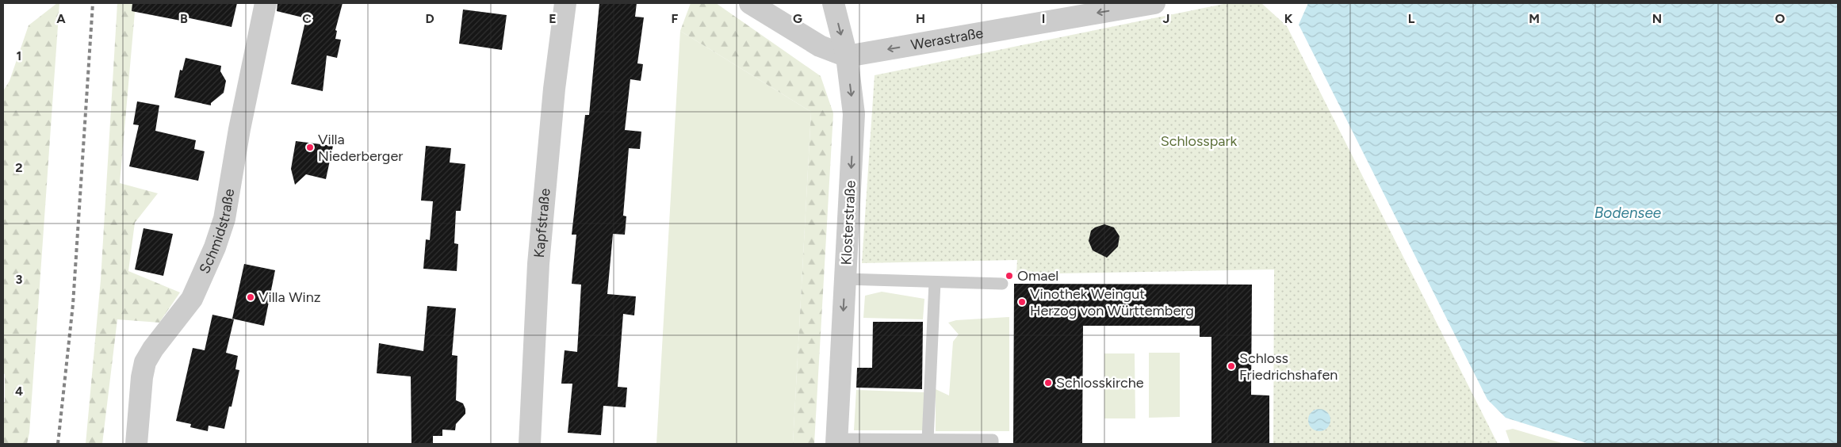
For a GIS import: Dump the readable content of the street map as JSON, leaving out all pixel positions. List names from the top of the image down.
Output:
{
  "streets": {
    "street": [
      "Werastraße",
      "Kapfstraße",
      "Klosterstraße",
      "Schmidstraße"
    ]
  },
  "crossings": [
    ["Werastraße", "Klosterstraße"]
  ],
  "one_way": ["Werastraße", "Klosterstraße"],
  "water": ["Bodensee"],
  "parks": ["Schlosspark"],
  "places": [
    "Villa Niederberger",
    "Omael",
    "Villa Winz",
    "Vinothek Weingut Herzog von Württemberg",
    "Schloss Friedrichshafen",
    "Schlosskirche"
  ],
  "grid": {
    "columns": [
      "A",
      "B",
      "C",
      "D",
      "E",
      "F",
      "G",
      "H",
      "I",
      "J",
      "K",
      "L",
      "M",
      "N",
      "O"
    ],
    "rows": [
      "1",
      "2",
      "3",
      "4"
    ]
  }
}
